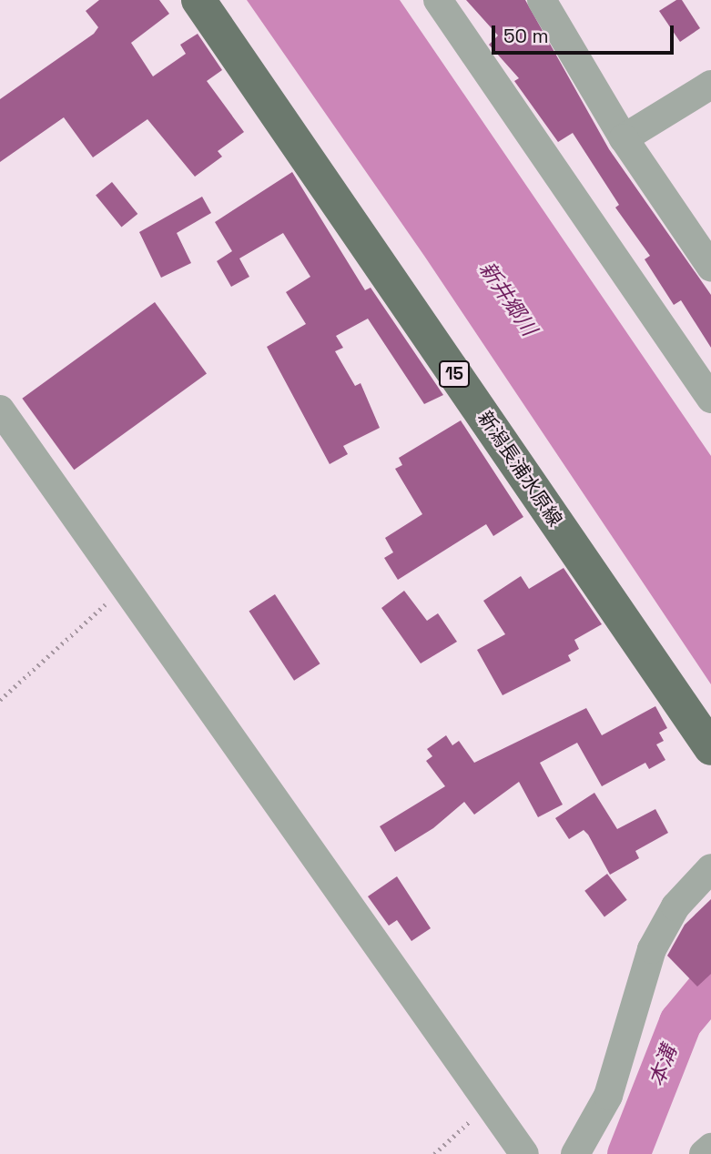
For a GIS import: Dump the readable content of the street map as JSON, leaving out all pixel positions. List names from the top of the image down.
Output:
{
  "streets": {
    "main road": ["15", "新潟長浦水原線"]
  },
  "water": ["新井郷川", "本溝"],
  "scale_bar": "50 m"
}
